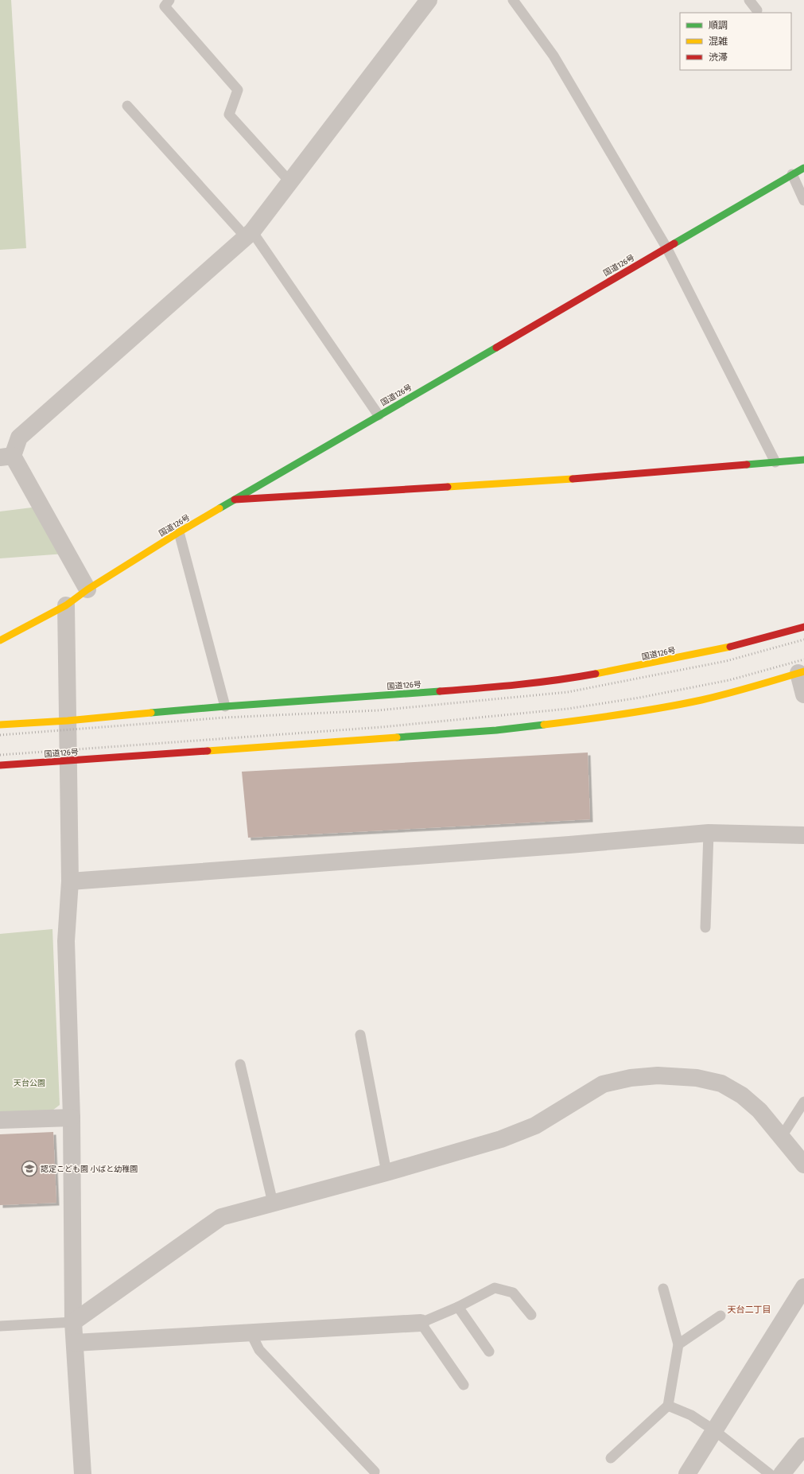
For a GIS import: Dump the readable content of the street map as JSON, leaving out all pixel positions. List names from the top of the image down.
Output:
{
  "streets": {
    "main road": ["国道126号"]
  },
  "districts": ["天台二丁目"],
  "parks": ["天台公園"],
  "places": {
    "school or university": ["認定こども園 小ばと幼稚園"]
  },
  "legend": ["順調", "混雑", "渋滞"]
}
